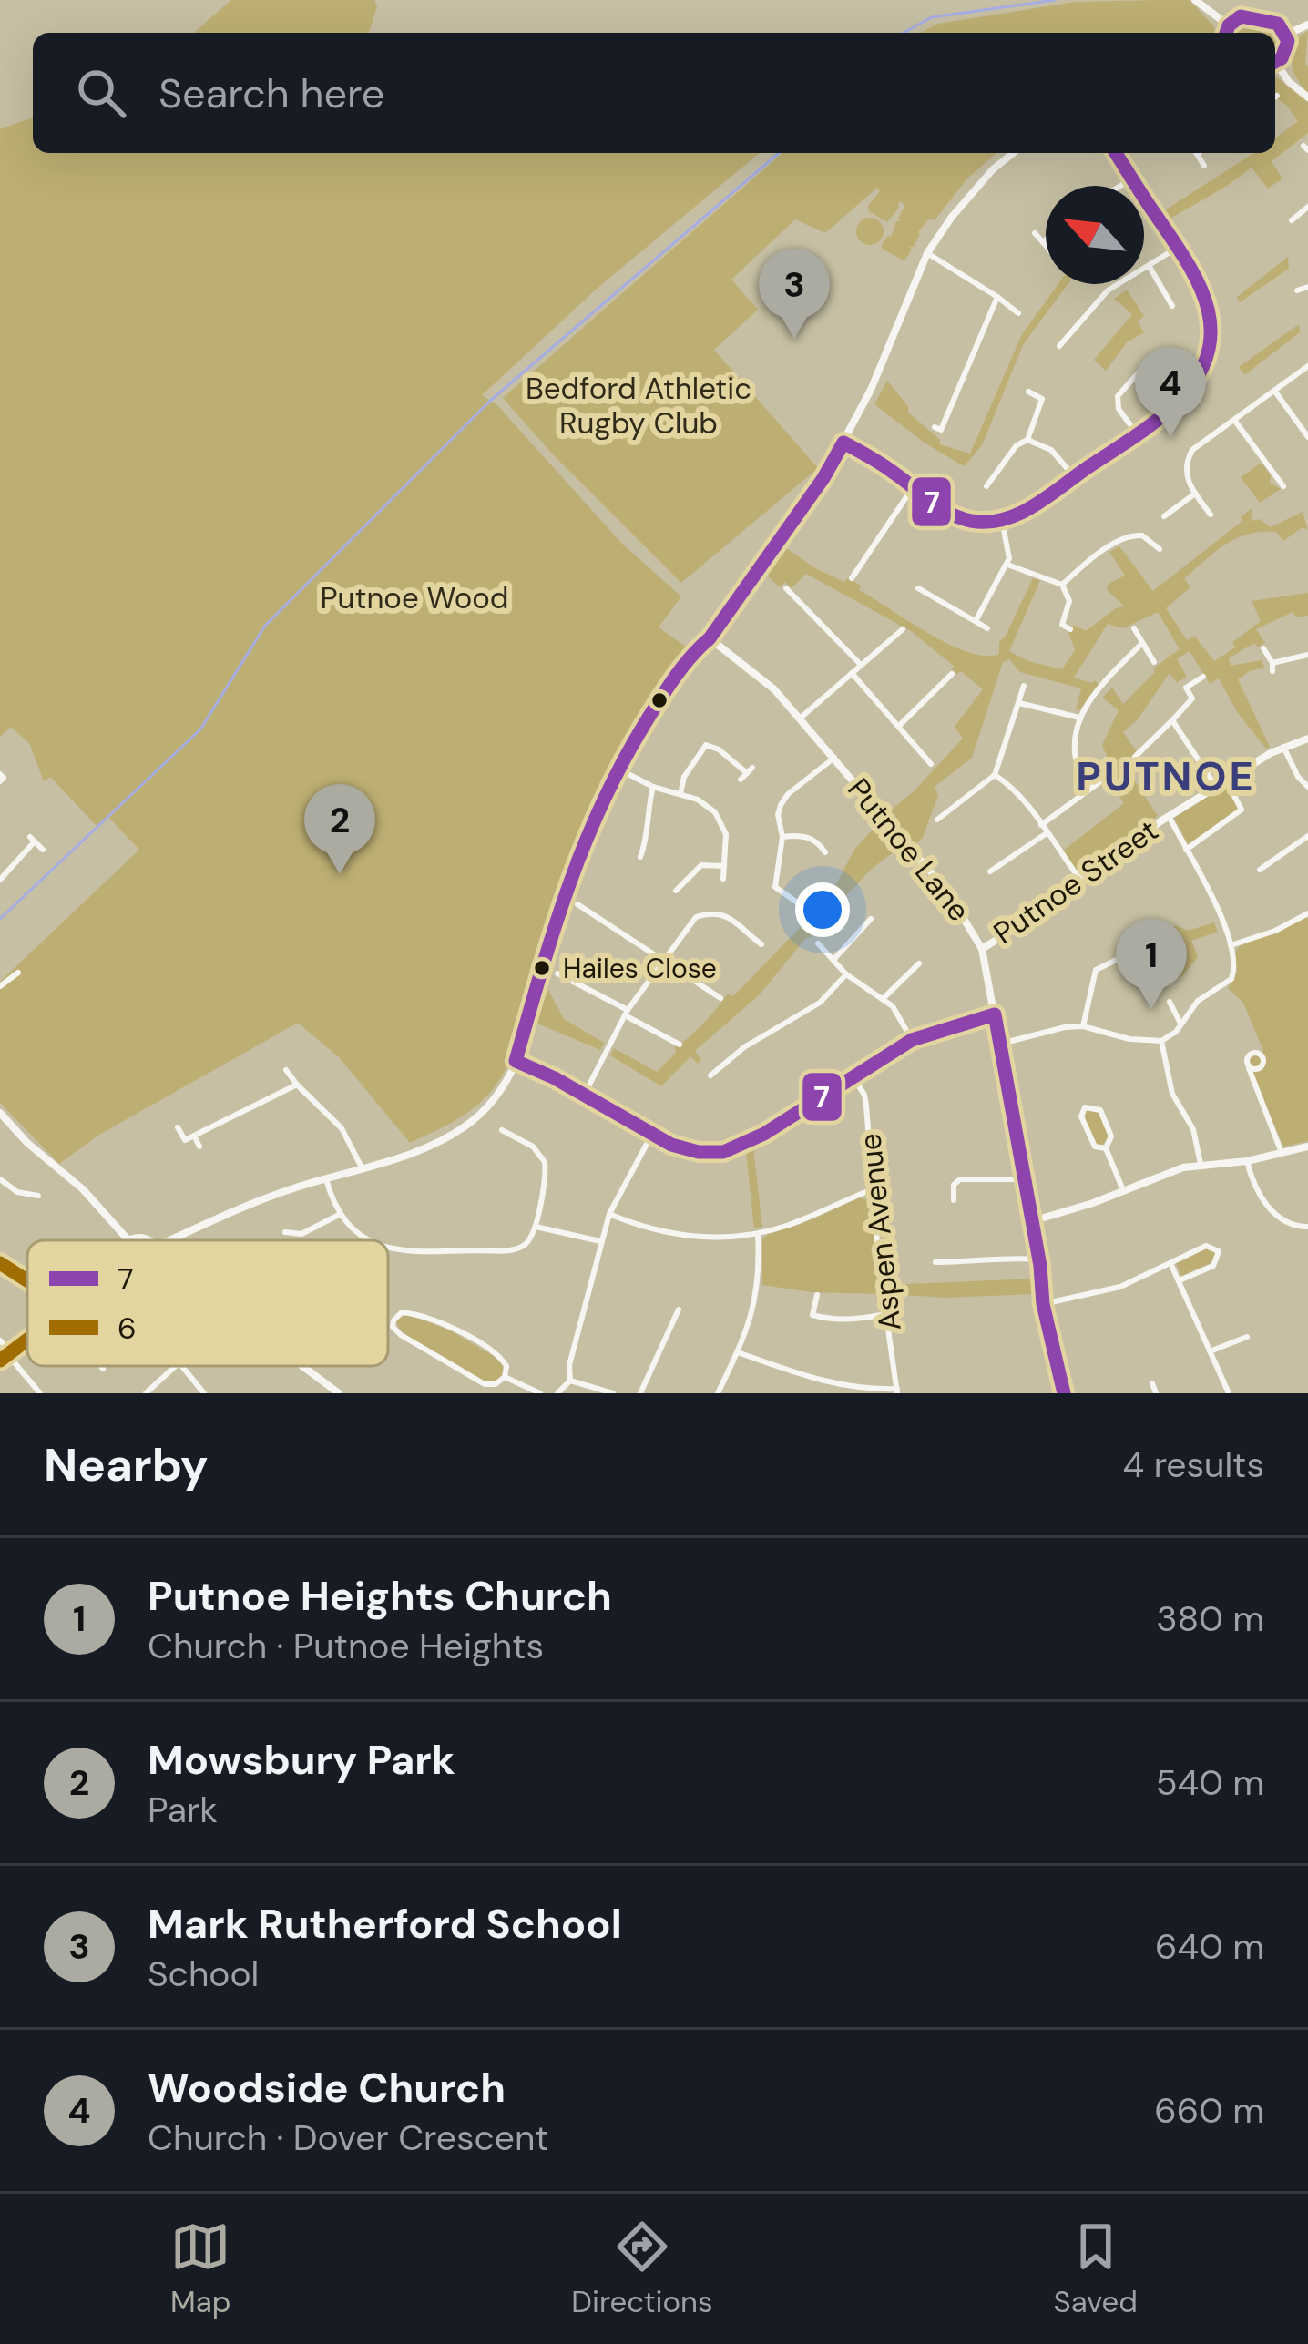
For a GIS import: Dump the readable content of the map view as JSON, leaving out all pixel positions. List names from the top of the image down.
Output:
{
  "streets": {
    "street": ["Putnoe Lane", "Putnoe Street", "Aspen Avenue"]
  },
  "crossings": [
    ["Putnoe Lane", "Putnoe Street"]
  ],
  "districts": ["PUTNOE"],
  "parks": ["Bedford Athletic Rugby Club", "Putnoe Wood"],
  "places": ["Hailes Close"],
  "lines": ["transit line 7", "transit line 6"],
  "legend": ["7", "6"],
  "north": "top left",
  "page": {
    "search": "Search here",
    "pins": [
      "3",
      "4",
      "2",
      "1"
    ],
    "heading": ["Nearby", "4 results"],
    "list": [
      {
        "mark": "1",
        "name": "Putnoe Heights Church",
        "note": "Church · Putnoe Heights",
        "value": "380 m"
      },
      {
        "mark": "2",
        "name": "Mowsbury Park",
        "note": "Park",
        "value": "540 m"
      },
      {
        "mark": "3",
        "name": "Mark Rutherford School",
        "note": "School",
        "value": "640 m"
      },
      {
        "mark": "4",
        "name": "Woodside Church",
        "note": "Church · Dover Crescent",
        "value": "660 m"
      }
    ],
    "nav": ["Map", "Directions", "Saved"]
  }
}
